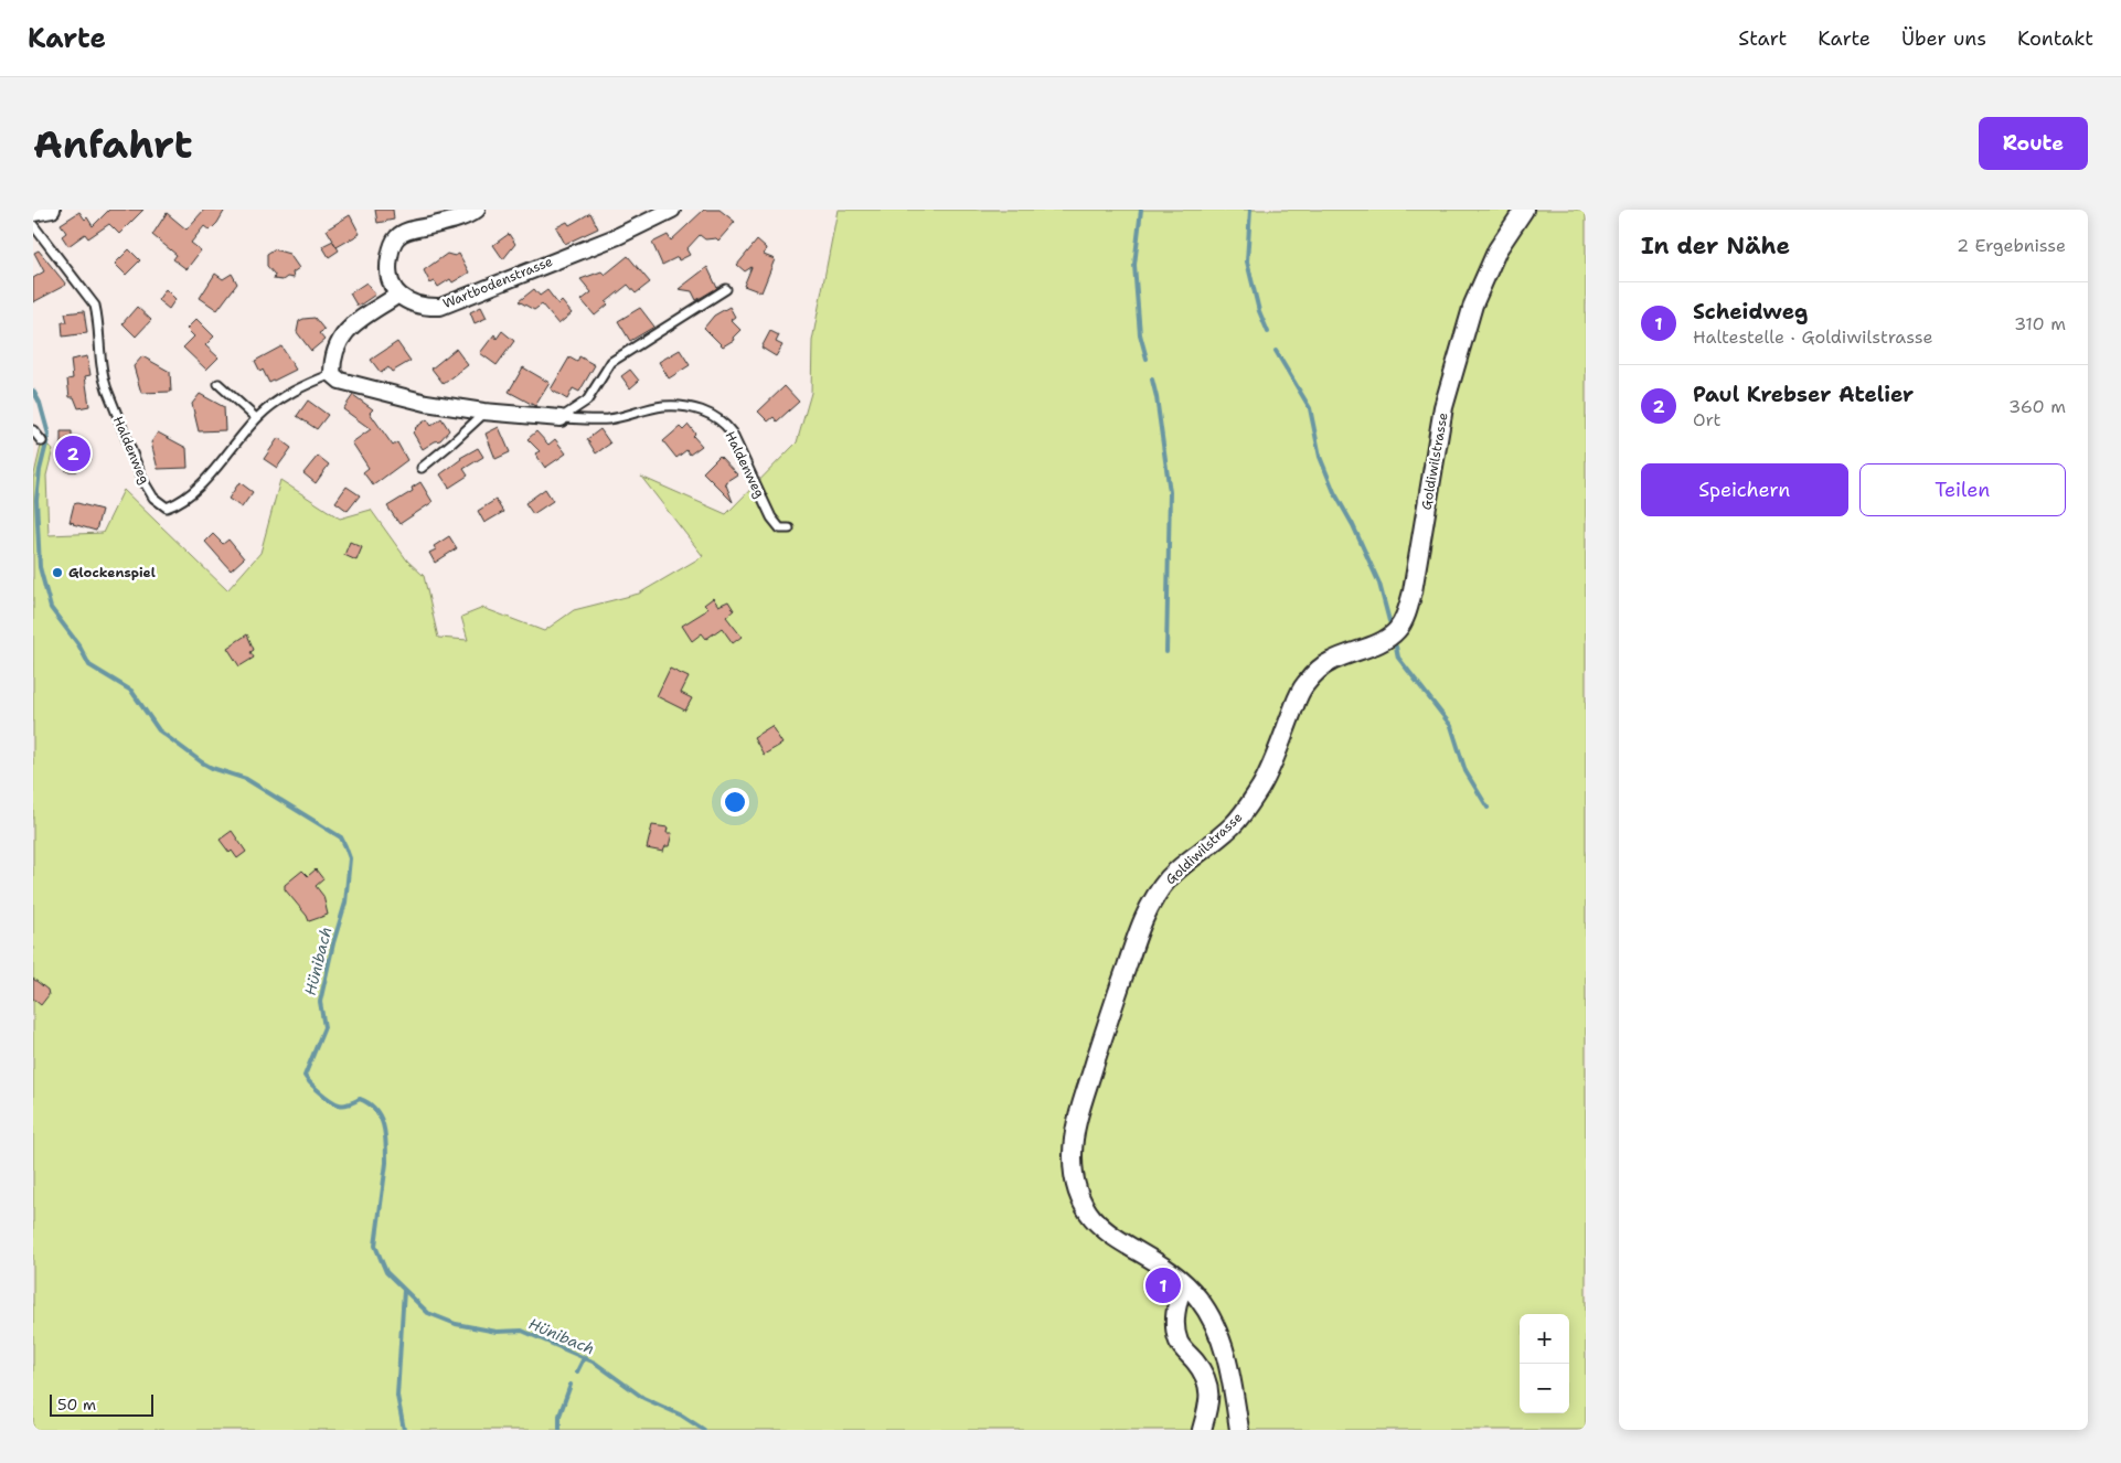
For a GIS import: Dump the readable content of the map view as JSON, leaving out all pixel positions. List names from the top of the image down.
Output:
{
  "streets": {
    "street": ["Wartbodenstrasse", "Haldenweg", "Goldiwilstrasse"]
  },
  "water": ["Hünibach"],
  "places": ["Glockenspiel"],
  "scale_bar": "50 m",
  "page": {
    "header": "Karte",
    "nav": [
      "Start",
      "Karte",
      "Über uns",
      "Kontakt"
    ],
    "buttons": [
      "Route",
      ["Speichern", "Teilen"]
    ],
    "title": "Anfahrt",
    "heading": ["In der Nähe", "2 Ergebnisse"],
    "list": [
      {
        "mark": "1",
        "name": "Scheidweg",
        "note": "Haltestelle · Goldiwilstrasse",
        "value": "310 m"
      },
      {
        "mark": "2",
        "name": "Paul Krebser Atelier",
        "note": "Ort",
        "value": "360 m"
      }
    ],
    "pins": ["2", "1"],
    "map_buttons": ["+", "−"],
    "scale": "50 m"
  }
}
